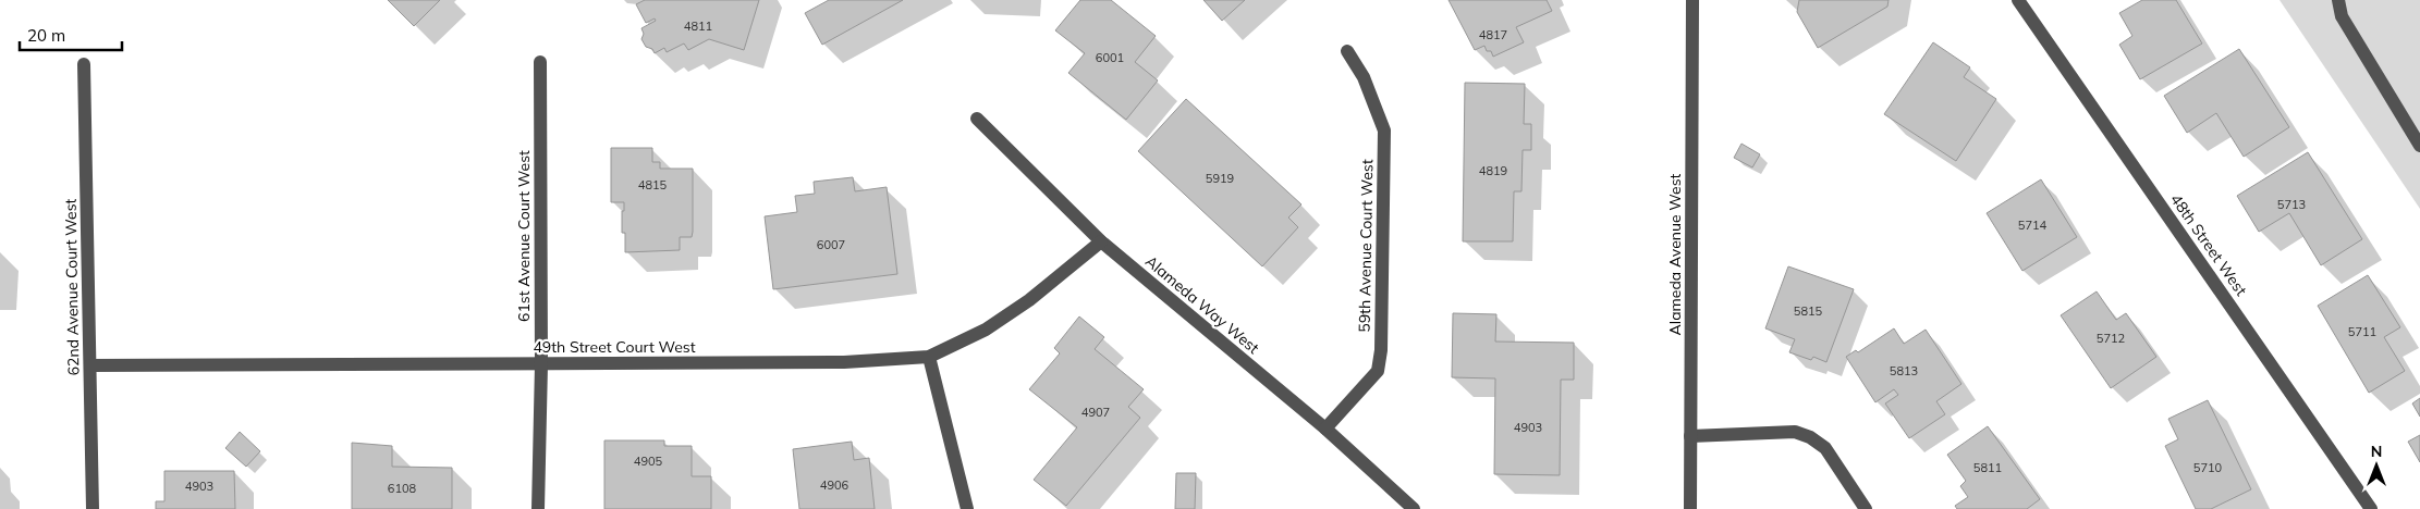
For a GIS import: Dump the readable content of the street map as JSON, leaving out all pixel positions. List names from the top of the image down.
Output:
{
  "streets": {
    "street": [
      "61st Avenue Court West",
      "48th Street West",
      "59th Avenue Court West",
      "Alameda Avenue West",
      "62nd Avenue Court West",
      "Alameda Way West",
      "49th Street Court West"
    ]
  },
  "crossings": [
    ["61st Avenue Court West", "49th Street Court West"],
    ["59th Avenue Court West", "Alameda Way West"],
    ["62nd Avenue Court West", "49th Street Court West"],
    ["Alameda Way West", "49th Street Court West"]
  ],
  "house_numbers": [
    "4811",
    "4817",
    "6001",
    "4819",
    "5919",
    "4815",
    "5713",
    "5714",
    "6007",
    "5815",
    "5711",
    "5712",
    "5813",
    "4907",
    "4903",
    "4905",
    "5811",
    "5710",
    "4906",
    "4903",
    "6108"
  ],
  "scale_bar": "20 m",
  "north": "top"
}
